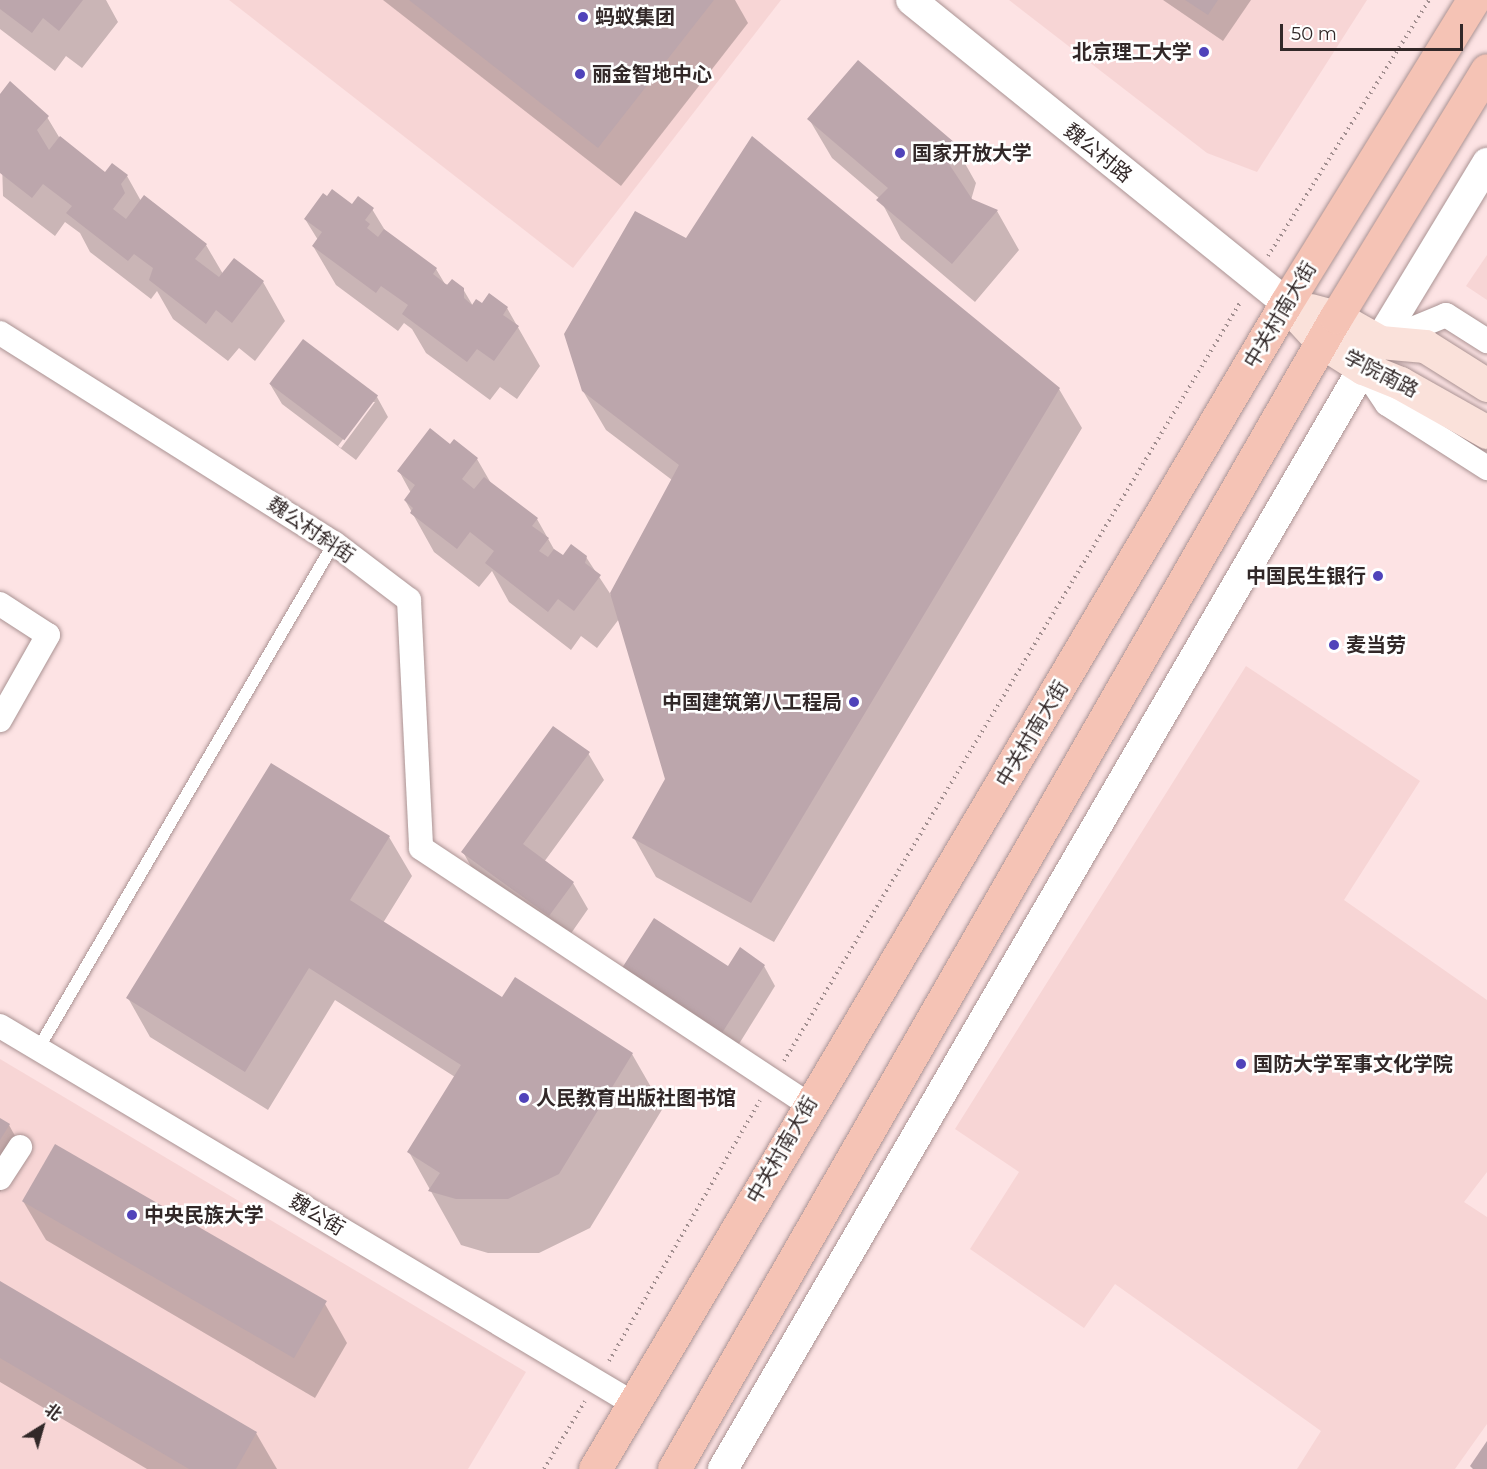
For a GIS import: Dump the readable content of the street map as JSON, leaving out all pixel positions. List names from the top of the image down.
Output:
{
  "streets": {
    "main road": ["中关村南大街", "学院南路"],
    "street": ["魏公村路", "魏公村斜街", "魏公街"]
  },
  "crossings": [
    ["魏公村路", "中关村南大街"],
    ["魏公村路", "学院南路"],
    ["中关村南大街", "学院南路"],
    ["中关村南大街", "魏公街"]
  ],
  "places": [
    "蚂蚁集团",
    "北京理工大学",
    "丽金智地中心",
    "国家开放大学",
    "中国民生银行",
    "麦当劳",
    "中国建筑第八工程局",
    "国防大学军事文化学院",
    "人民教育出版社图书馆",
    "中央民族大学"
  ],
  "scale_bar": "50 m",
  "north": "top right"
}
